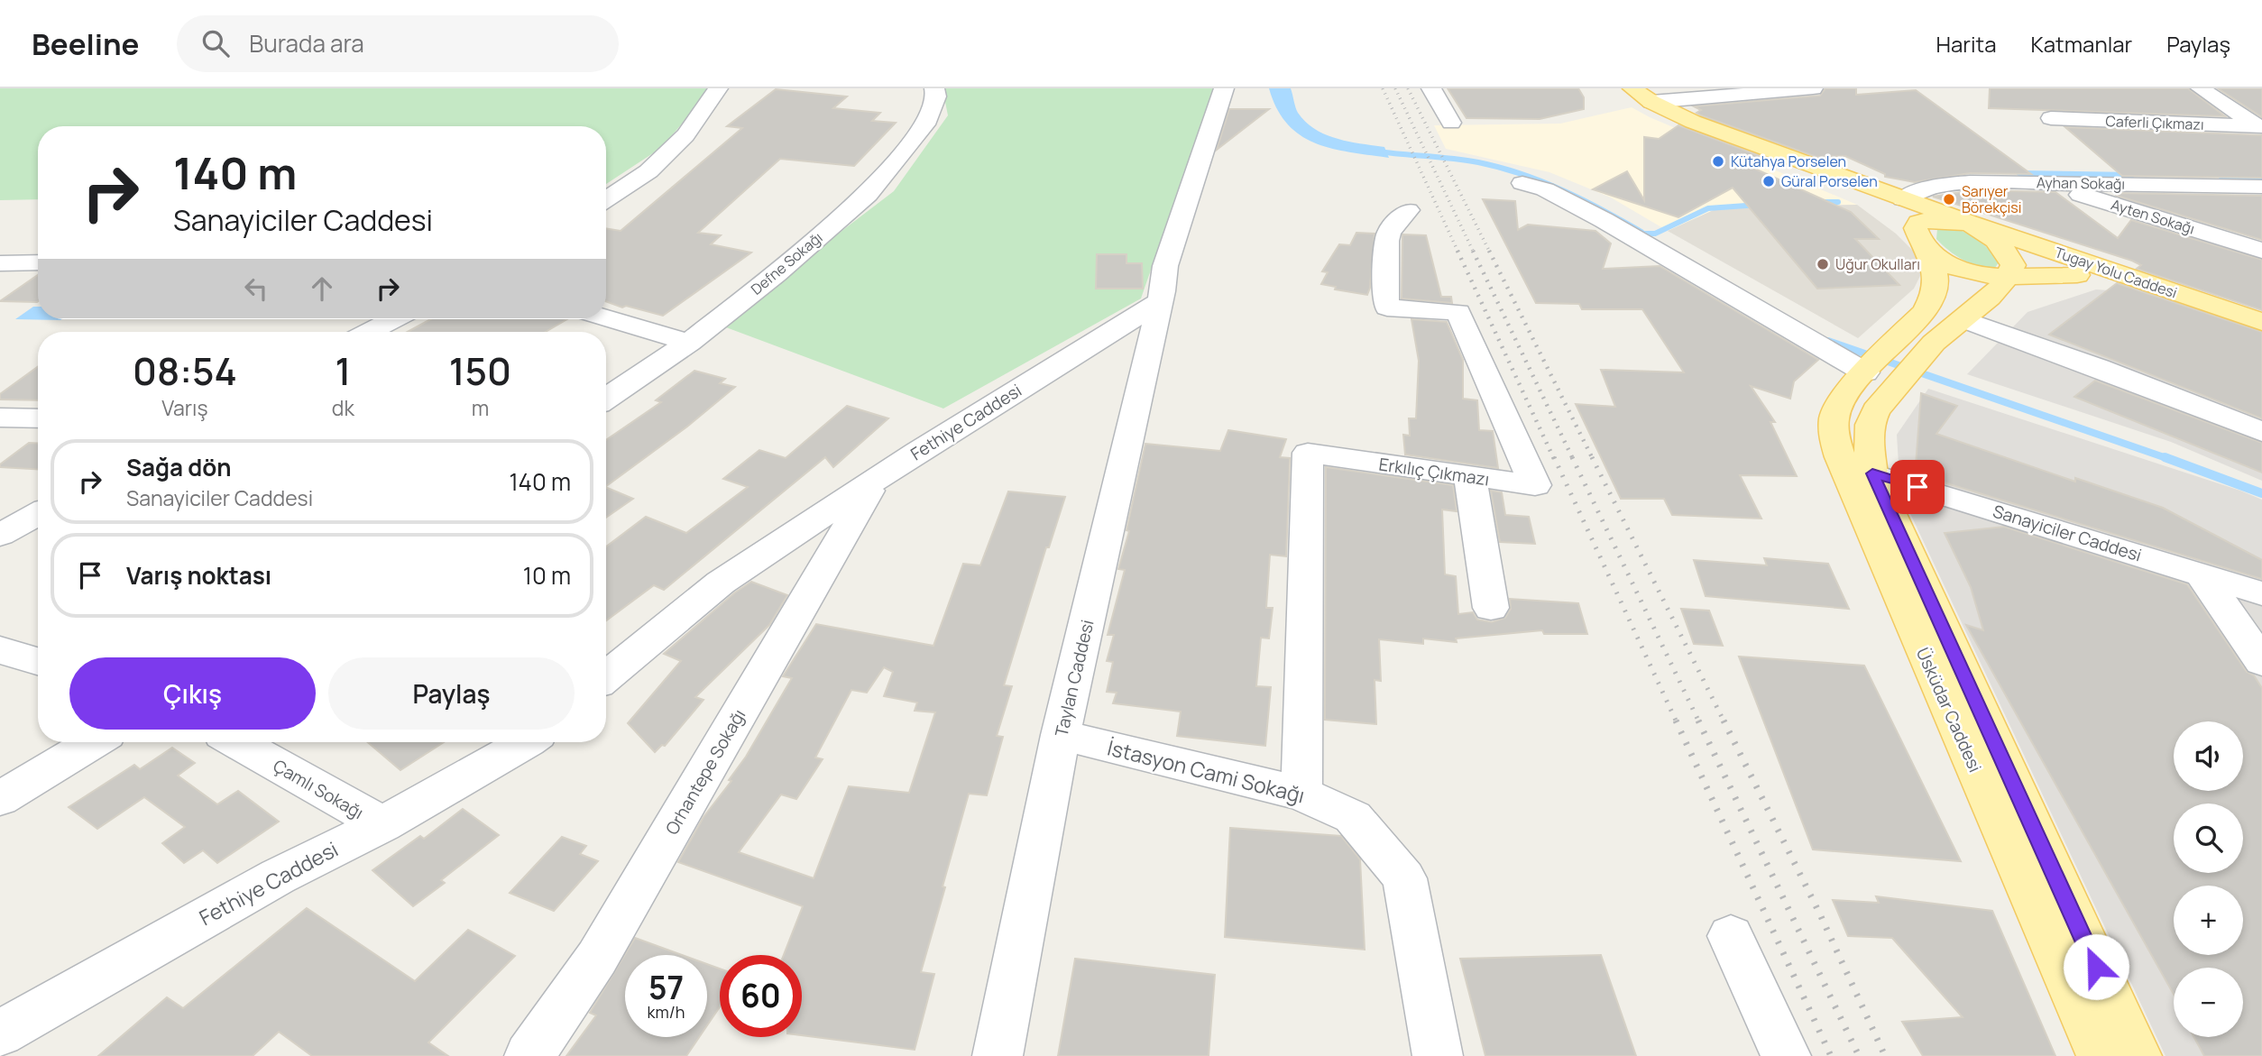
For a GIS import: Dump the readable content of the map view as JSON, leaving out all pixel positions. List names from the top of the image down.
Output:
{
  "streets": {
    "main road": ["Tugay Yolu Caddesi", "Üsküdar Caddesi"],
    "street": [
      "Caferli Çıkmazı",
      "Ayhan Sokağı",
      "Ayten Sokağı",
      "Defne Sokağı",
      "Fethiye Caddesi",
      "Erkılıç Çıkmazı",
      "Sanayiciler Caddesi",
      "Taylan Caddesi",
      "Orhantepe Sokağı",
      "İstasyon Cami Sokağı",
      "Çamlı Sokağı"
    ]
  },
  "crossings": [
    ["Ayhan Sokağı", "Ayten Sokağı"],
    ["Fethiye Caddesi", "Taylan Caddesi"],
    ["Fethiye Caddesi", "Orhantepe Sokağı"],
    ["Fethiye Caddesi", "Çamlı Sokağı"],
    ["Erkılıç Çıkmazı", "İstasyon Cami Sokağı"],
    ["Sanayiciler Caddesi", "Üsküdar Caddesi"],
    ["Taylan Caddesi", "İstasyon Cami Sokağı"]
  ],
  "places": [
    "Kütahya Porselen",
    "Güral Porselen",
    "Sarıyer Börekçisi",
    "Uğur Okulları"
  ],
  "page": {
    "header": "Beeline",
    "search": "Burada ara",
    "nav": ["Harita", "Katmanlar", "Paylaş"],
    "turn": ["140 m", "Sanayiciler Caddesi"],
    "eta": [
      "08:54",
      "Varış",
      "1",
      "dk",
      "150",
      "m"
    ],
    "list": [
      {
        "name": "Sağa dön",
        "note": "Sanayiciler Caddesi",
        "value": "140 m"
      },
      {
        "name": "Varış noktası",
        "value": "10 m"
      }
    ],
    "buttons": ["Çıkış", "Paylaş"],
    "map_buttons": ["+", "−"],
    "speed": "57 km/h",
    "limit": "60"
  }
}
